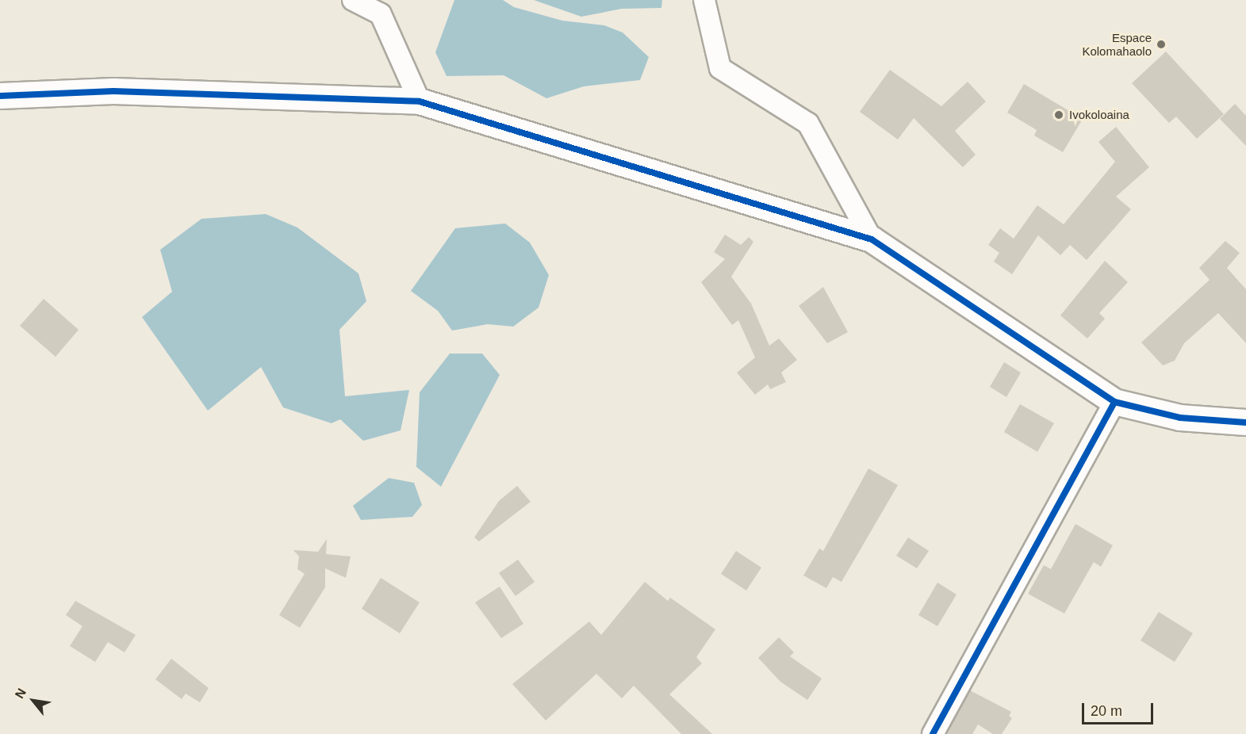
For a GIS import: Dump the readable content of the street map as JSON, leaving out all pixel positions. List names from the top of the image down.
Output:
{
  "places": ["Espace Kolomahaolo", "Ivokoloaina"],
  "scale_bar": "20 m",
  "north": "top left"
}
